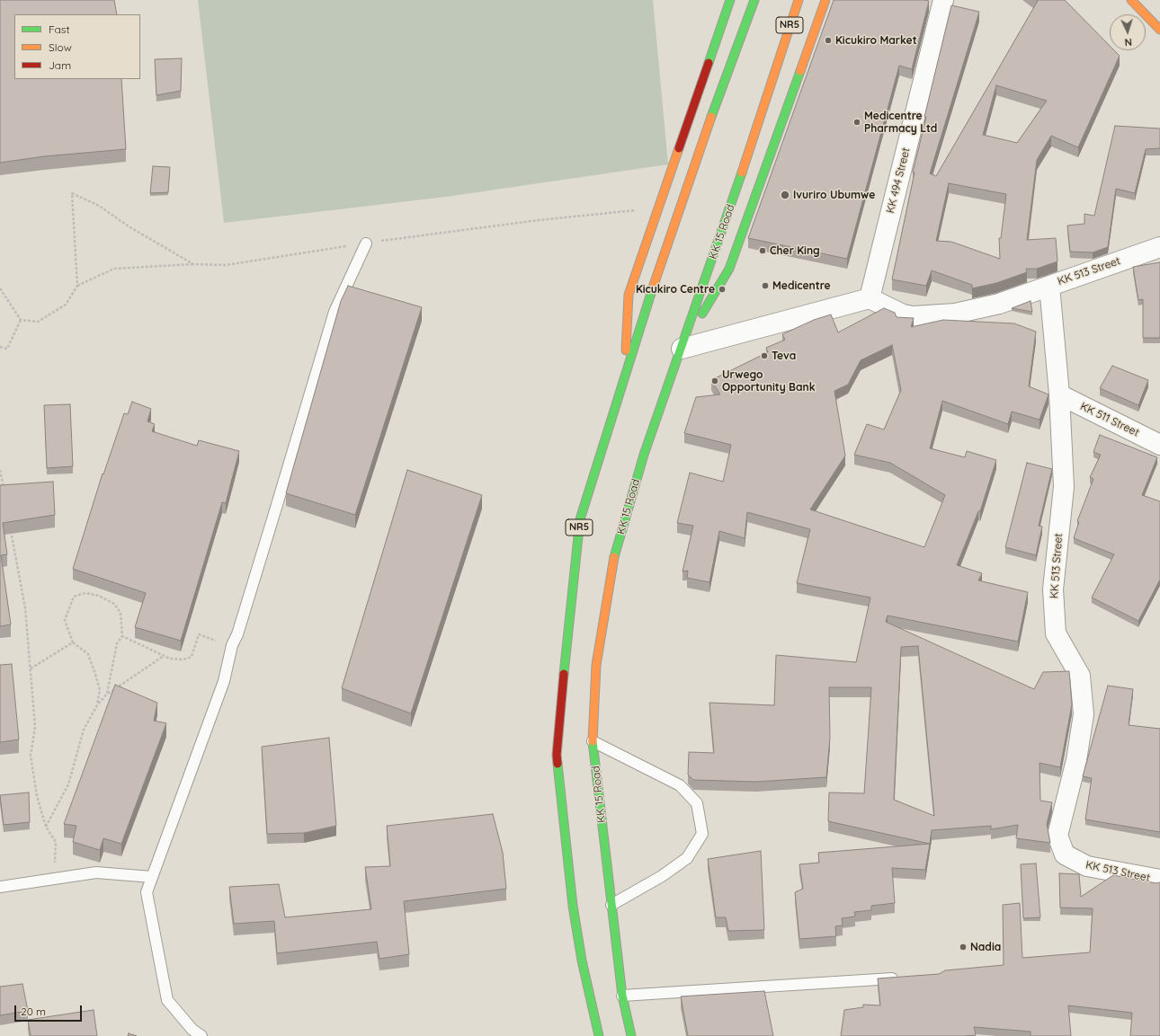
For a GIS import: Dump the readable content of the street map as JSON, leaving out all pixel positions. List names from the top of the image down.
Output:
{
  "streets": {
    "main road": ["NR5", "KK 15 Road"],
    "street": ["KK 494 Street", "KK 513 Street", "KK 511 Street"]
  },
  "crossings": [
    ["KK 513 Street", "KK 511 Street"]
  ],
  "places": [
    "Kicukiro Market",
    "Medicentre Pharmacy Ltd",
    "Ivuriro Ubumwe",
    "Cher King",
    "Medicentre",
    "Kicukiro Centre",
    "Teva",
    "Urwego Opportunity Bank",
    "Nadia"
  ],
  "legend": ["Fast", "Slow", "Jam"],
  "scale_bar": "20 m",
  "north": "bottom"
}
